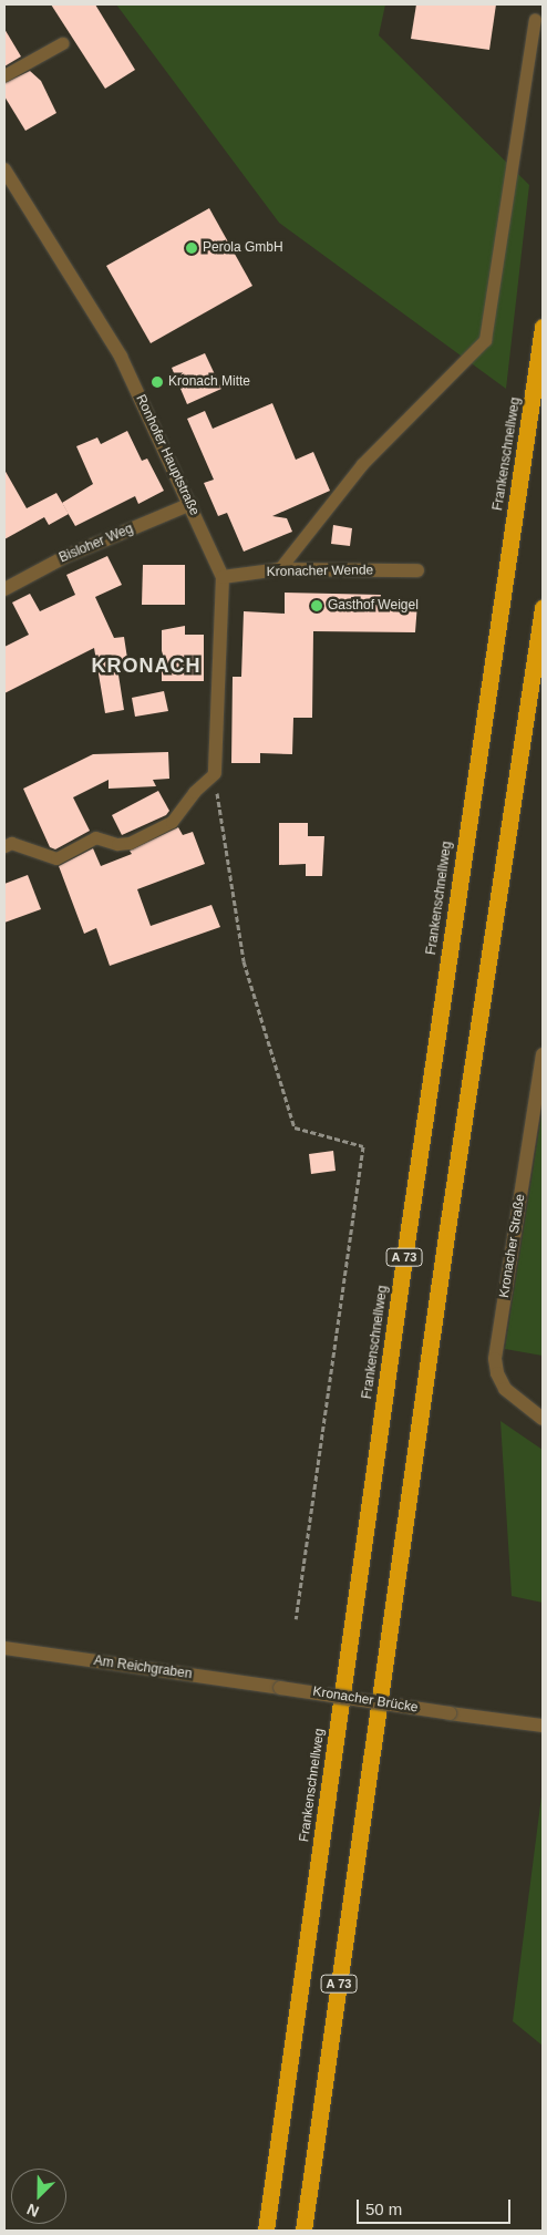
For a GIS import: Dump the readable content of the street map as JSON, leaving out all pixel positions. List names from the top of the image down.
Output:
{
  "streets": {
    "highway": ["Frankenschnellweg", "A 73"],
    "street": [
      "Ronhofer Hauptstraße",
      "Bisloher Weg",
      "Kronacher Wende",
      "Kronacher Straße",
      "Am Reichgraben",
      "Kronacher Brücke"
    ]
  },
  "crossings": [
    ["Ronhofer Hauptstraße", "Bisloher Weg"],
    ["Ronhofer Hauptstraße", "Kronacher Wende"],
    ["Am Reichgraben", "Kronacher Brücke"]
  ],
  "districts": ["KRONACH"],
  "places": ["Perola GmbH", "Kronach Mitte", "Gasthof Weigel"],
  "scale_bar": "50 m",
  "north": "bottom left"
}
